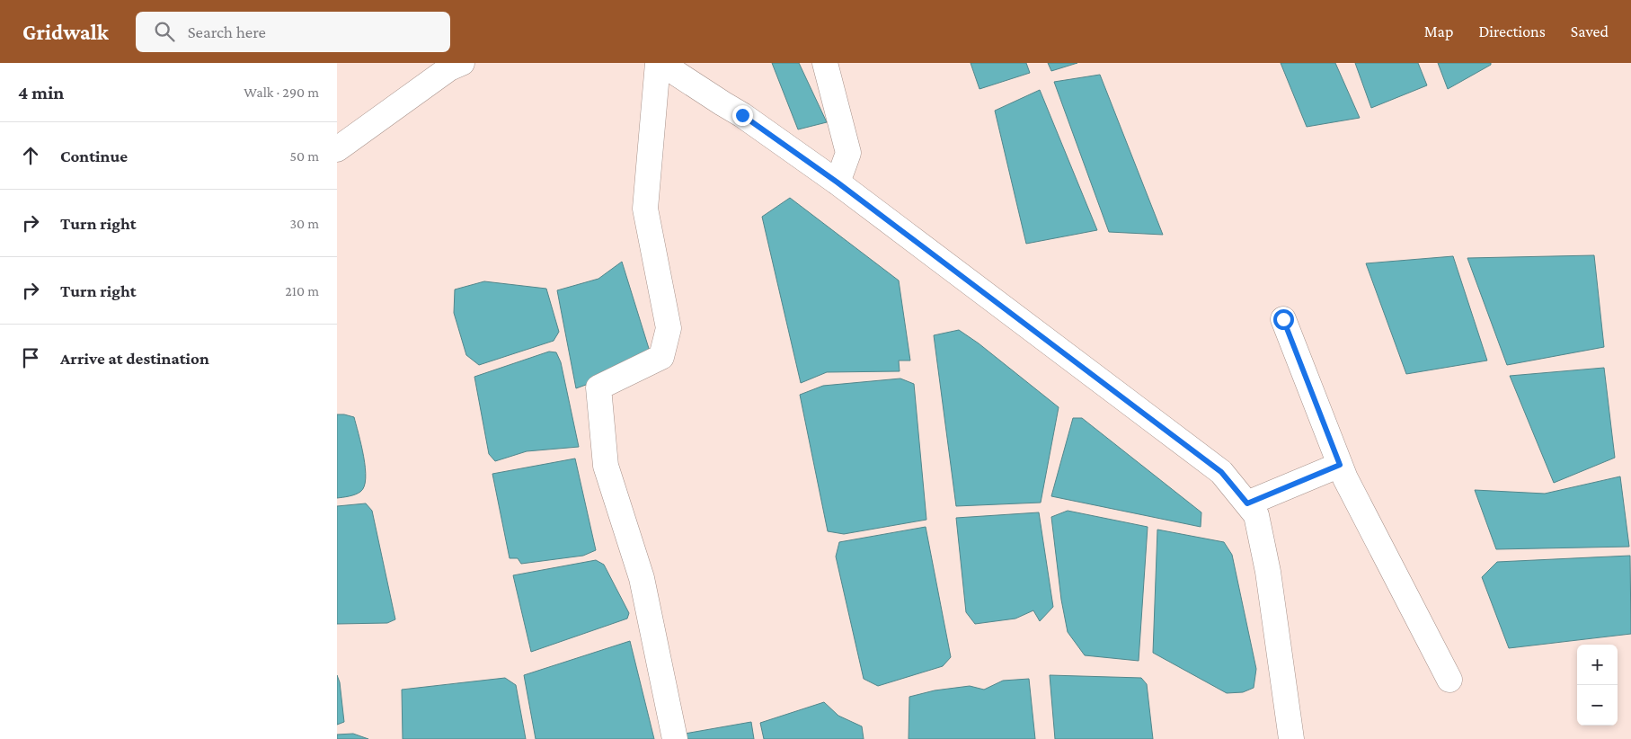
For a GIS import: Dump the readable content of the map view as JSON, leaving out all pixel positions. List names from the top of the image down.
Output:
{
  "page": {
    "header": "Gridwalk",
    "search": "Search here",
    "nav": ["Map", "Directions", "Saved"],
    "heading": ["4 min", "Walk · 290 m"],
    "list": [
      ["Continue", "50 m"],
      ["Turn right", "30 m"],
      ["Turn right", "210 m"],
      "Arrive at destination"
    ],
    "map_buttons": ["+", "−"]
  }
}
